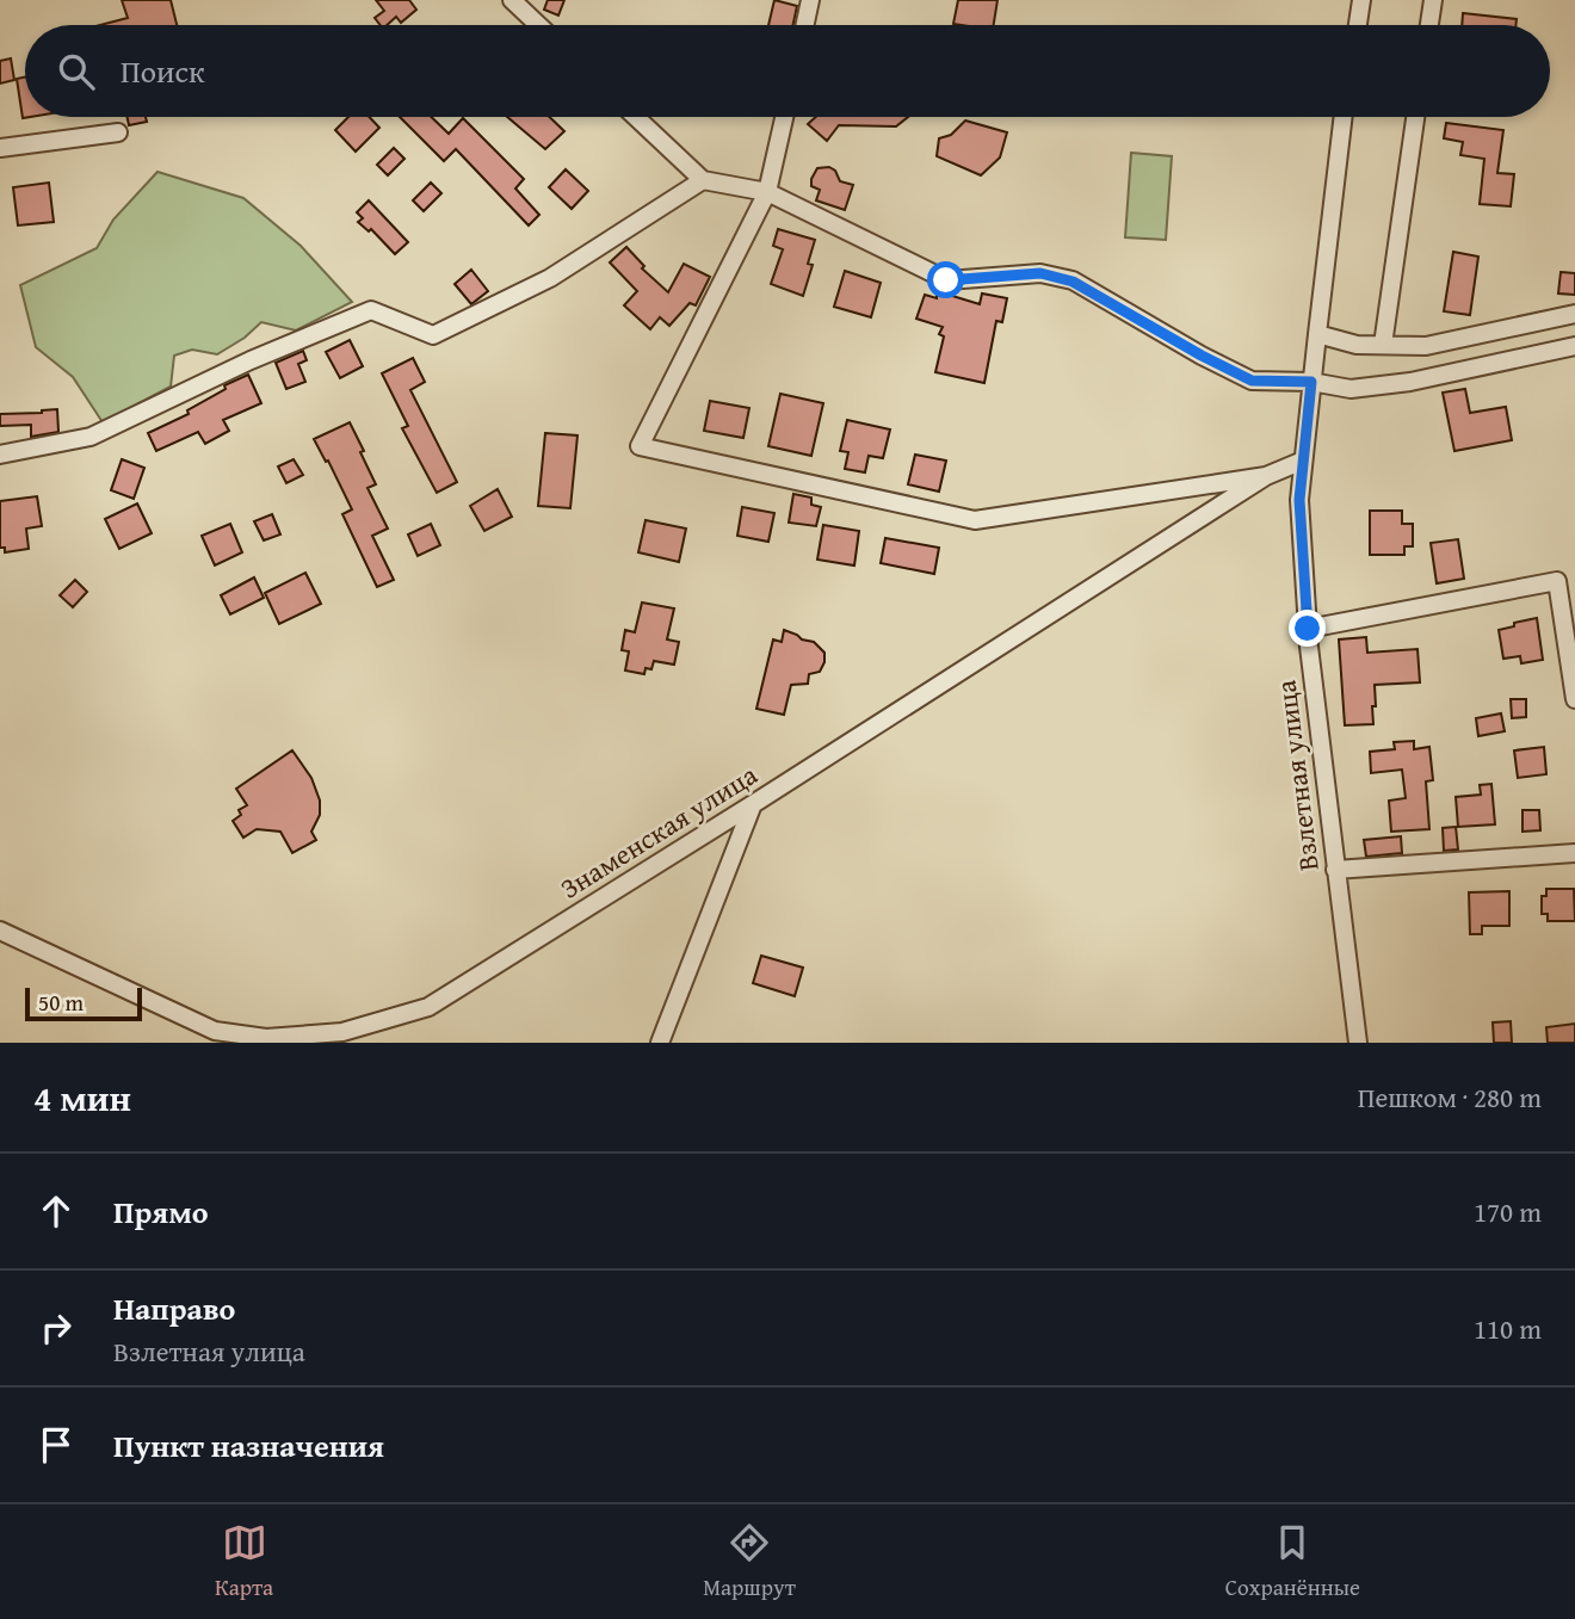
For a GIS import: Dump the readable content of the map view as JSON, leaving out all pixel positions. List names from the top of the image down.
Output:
{
  "streets": {
    "street": ["Взлетная улица", "Знаменская улица"]
  },
  "crossings": [
    ["Взлетная улица", "Знаменская улица"]
  ],
  "scale_bar": "50 m",
  "page": {
    "search": "Поиск",
    "scale": "50 m",
    "heading": ["4 мин", "Пешком · 280 m"],
    "list": [
      ["Прямо", "170 m"],
      ["Направо", "Взлетная улица", "110 m"],
      "Пункт назначения"
    ],
    "nav": ["Карта", "Маршрут", "Сохранённые"]
  }
}
